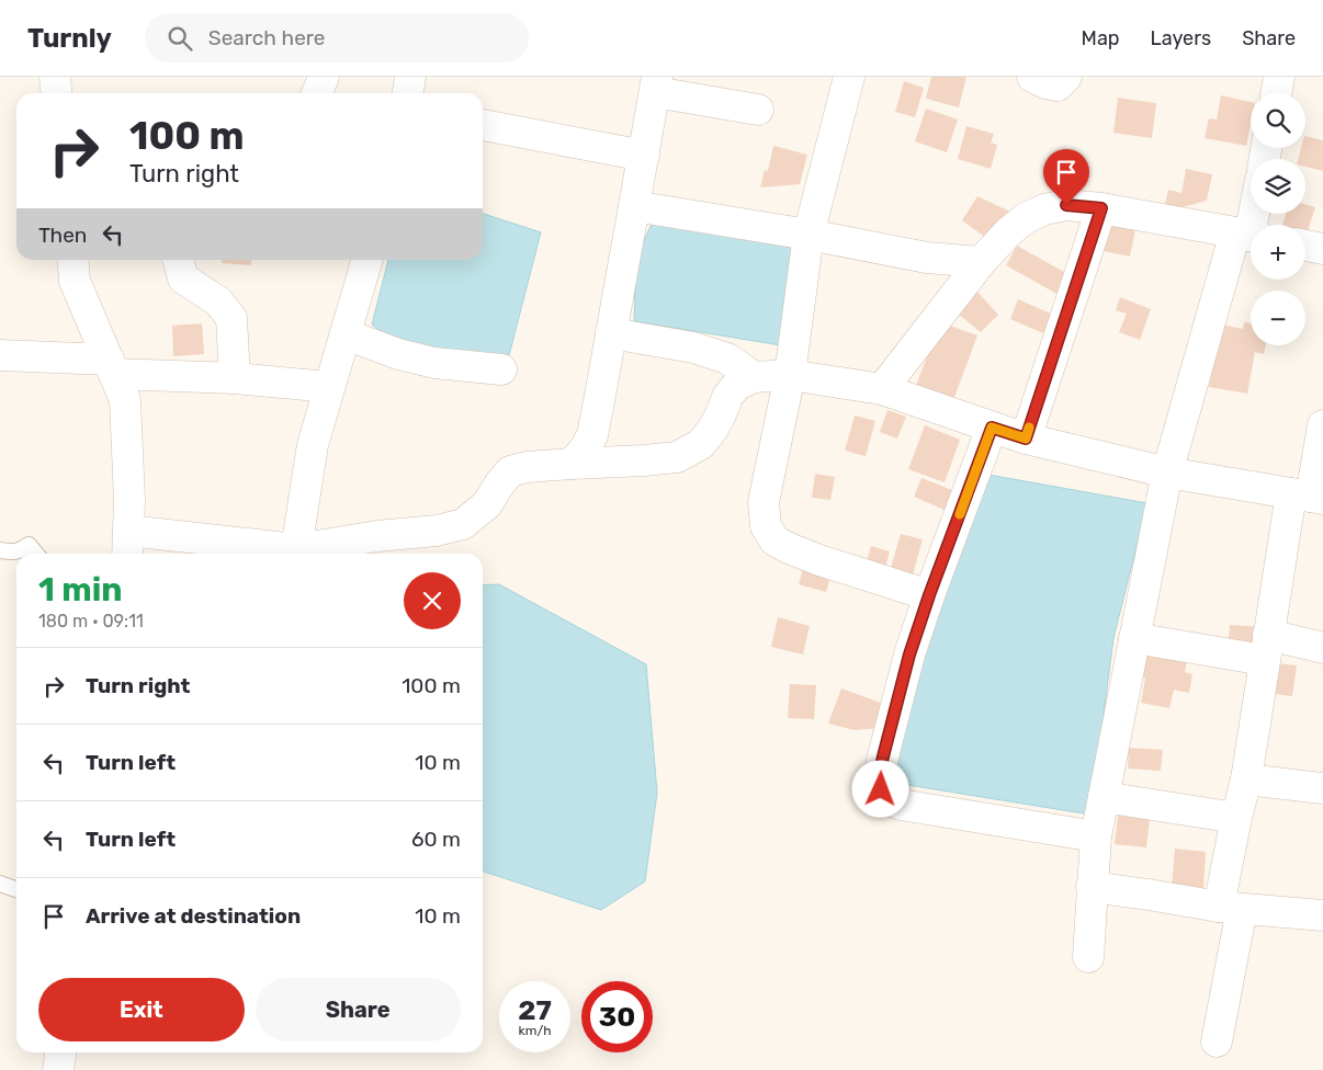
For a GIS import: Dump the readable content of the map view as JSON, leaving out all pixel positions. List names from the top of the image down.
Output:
{
  "page": {
    "header": "Turnly",
    "search": "Search here",
    "nav": ["Map", "Layers", "Share"],
    "map_buttons": ["+", "−"],
    "turn": ["100 m", "Turn right"],
    "then": "Then",
    "heading": ["1 min", "180 m · 09:11"],
    "list": [
      {
        "name": "Turn right",
        "value": "100 m"
      },
      {
        "name": "Turn left",
        "value": "10 m"
      },
      {
        "name": "Turn left",
        "value": "60 m"
      },
      {
        "name": "Arrive at destination",
        "value": "10 m"
      }
    ],
    "buttons": ["Exit", "Share"],
    "speed": "27 km/h",
    "limit": "30"
  }
}
